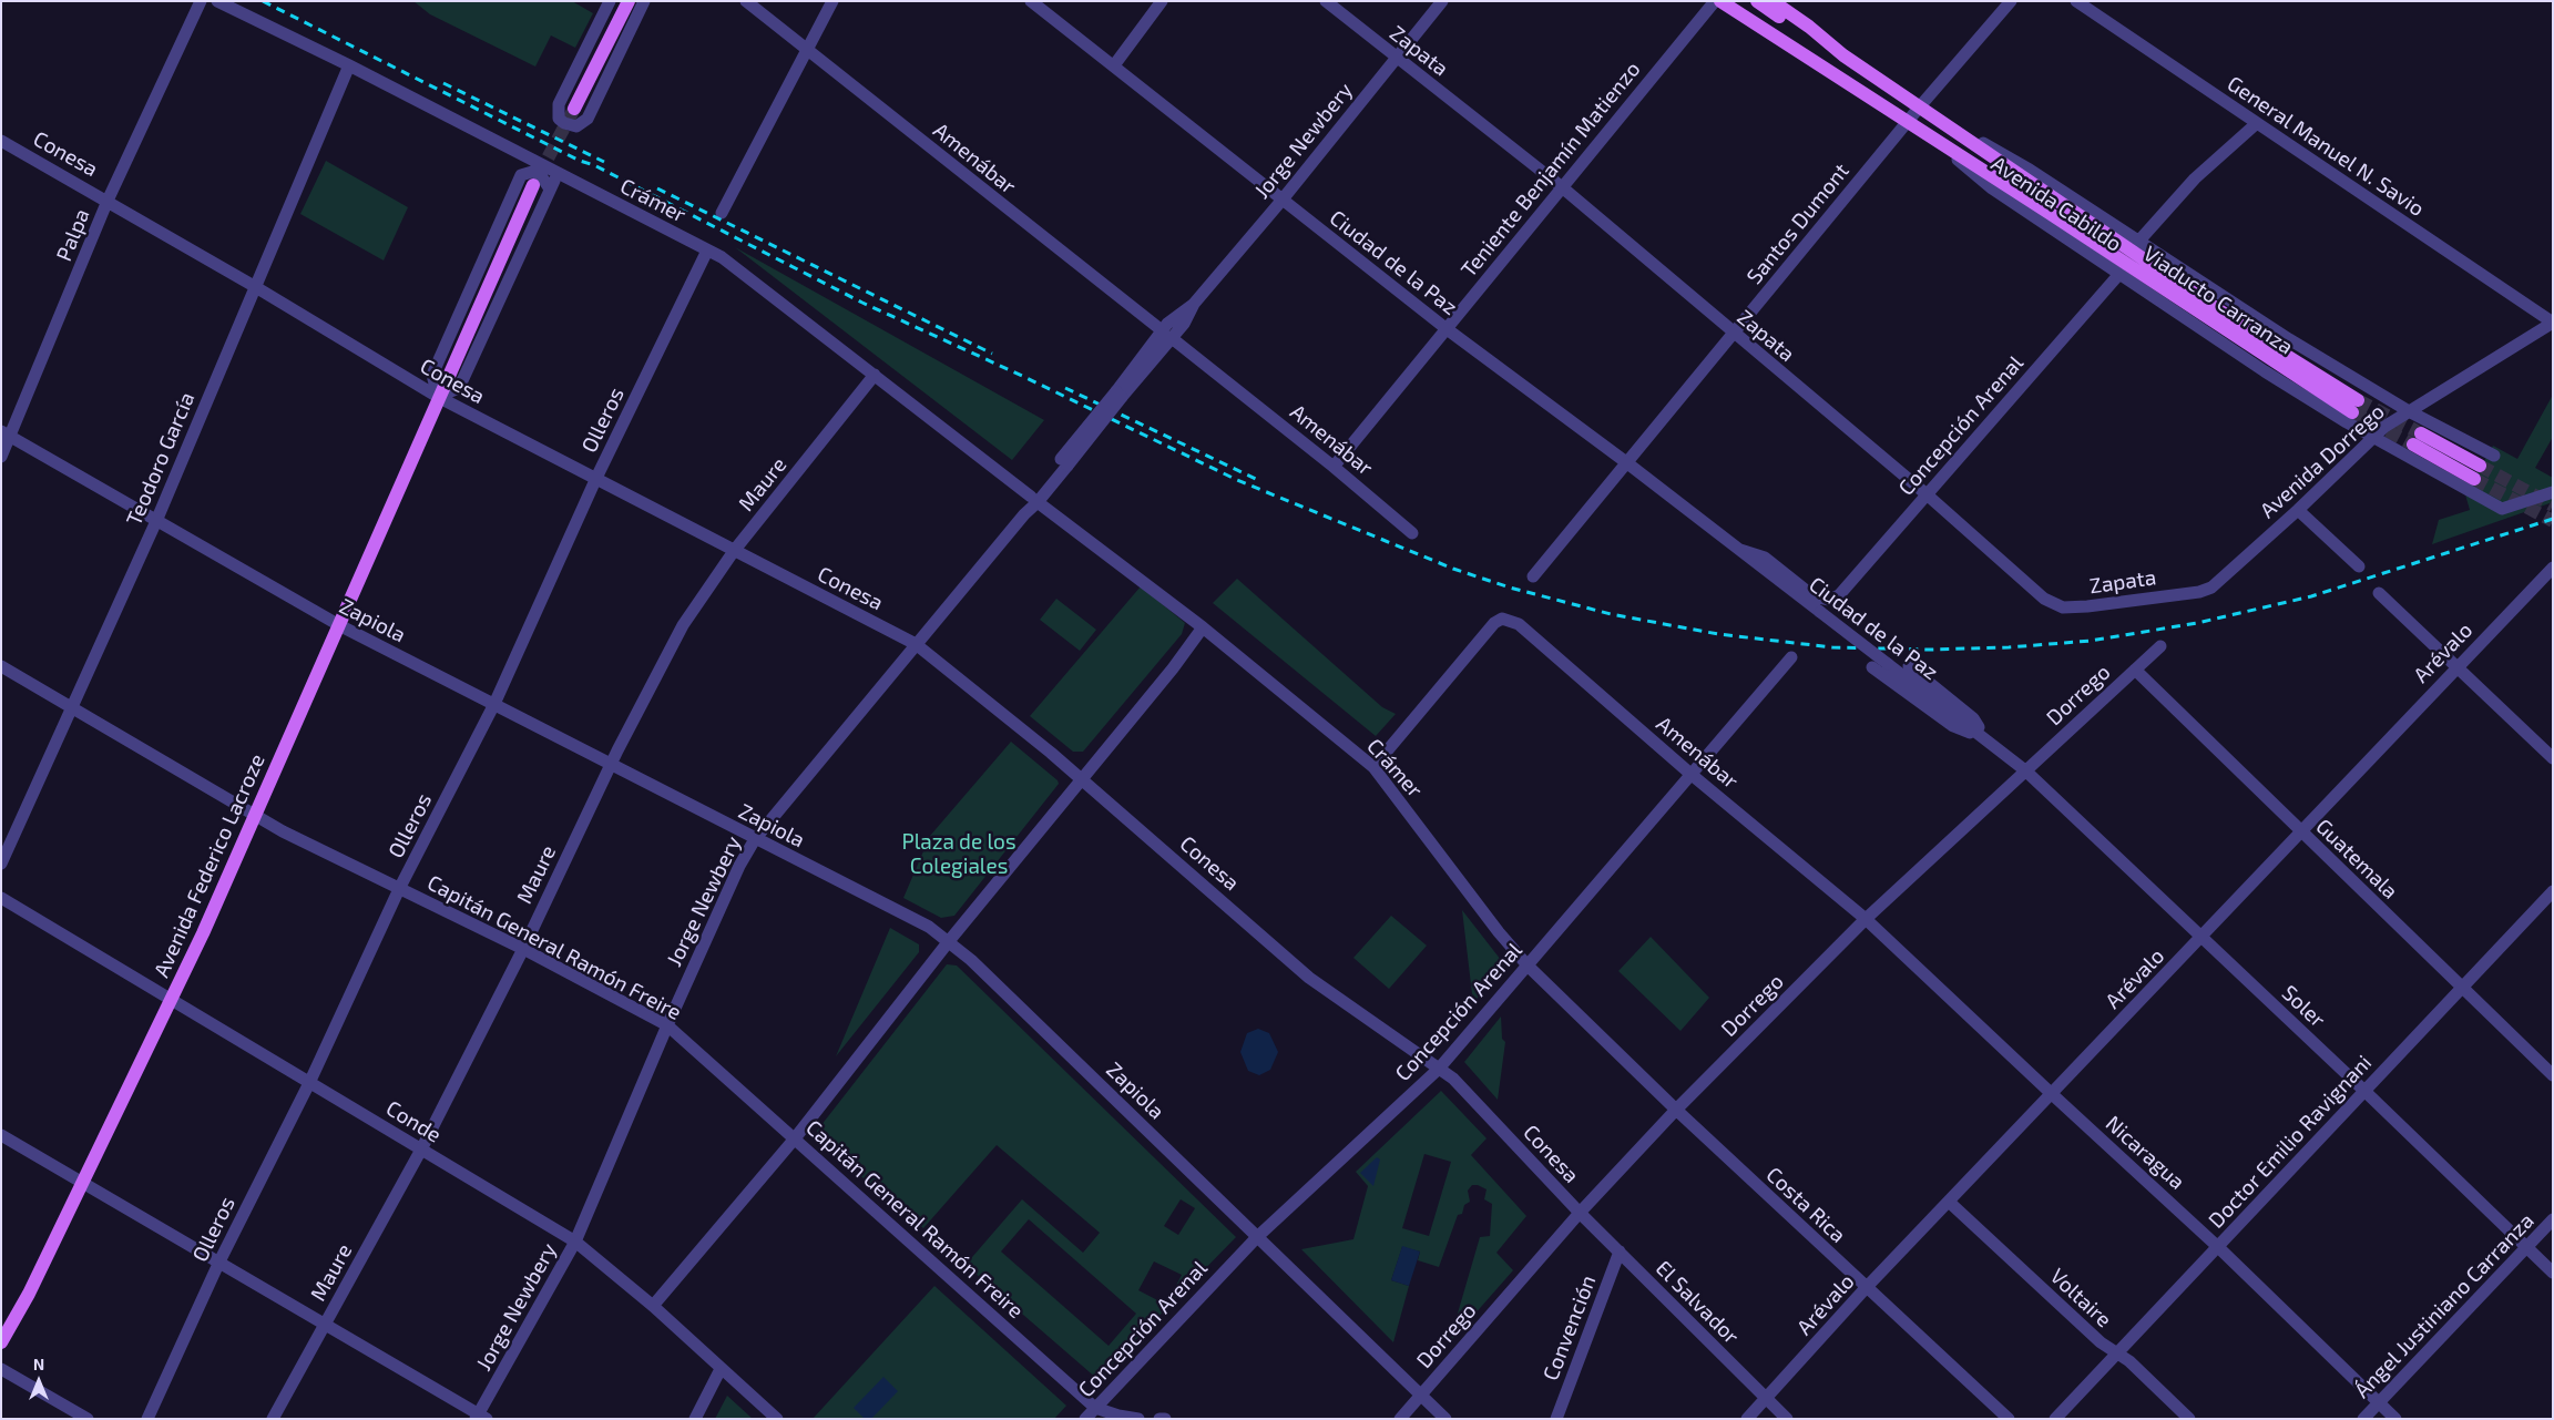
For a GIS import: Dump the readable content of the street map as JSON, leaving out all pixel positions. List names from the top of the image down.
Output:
{
  "streets": {
    "main road": ["Avenida Cabildo", "Viaducto Carranza", "Avenida Federico Lacroze"],
    "street": [
      "Zapata",
      "Jorge Newbery",
      "General Manuel N. Savio",
      "Conesa",
      "Amenábar",
      "Teniente Benjamín Matienzo",
      "Crámer",
      "Santos Dumont",
      "Palpa",
      "Ciudad de la Paz",
      "Olleros",
      "Concepción Arenal",
      "Teodoro García",
      "Avenida Dorrego",
      "Maure",
      "Zapiola",
      "Arévalo",
      "Dorrego",
      "Guatemala",
      "Capitán General Ramón Freire",
      "Soler",
      "Conde",
      "Doctor Emilio Ravignani",
      "Nicaragua",
      "Costa Rica",
      "Voltaire",
      "El Salvador",
      "Ángel Justiniano Carranza",
      "Convención"
    ]
  },
  "crossings": [
    ["Zapata", "Jorge Newbery"],
    ["Zapata", "Teniente Benjamín Matienzo"],
    ["Zapata", "Santos Dumont"],
    ["Zapata", "Concepción Arenal"],
    ["Zapata", "Avenida Dorrego"],
    ["Jorge Newbery", "Conesa"],
    ["Jorge Newbery", "Amenábar"],
    ["Jorge Newbery", "Crámer"],
    ["Jorge Newbery", "Ciudad de la Paz"],
    ["Jorge Newbery", "Zapiola"],
    ["Jorge Newbery", "Capitán General Ramón Freire"],
    ["Jorge Newbery", "Conde"],
    ["General Manuel N. Savio", "Avenida Dorrego"],
    ["Conesa", "Palpa"],
    ["Conesa", "Olleros"],
    ["Conesa", "Concepción Arenal"],
    ["Conesa", "Teodoro García"],
    ["Conesa", "Maure"],
    ["Conesa", "Dorrego"],
    ["Conesa", "Avenida Federico Lacroze"],
    ["Conesa", "El Salvador"],
    ["Amenábar", "Teniente Benjamín Matienzo"],
    ["Amenábar", "Crámer"],
    ["Amenábar", "Concepción Arenal"],
    ["Amenábar", "Dorrego"],
    ["Amenábar", "Nicaragua"],
    ["Teniente Benjamín Matienzo", "Ciudad de la Paz"],
    ["Crámer", "Olleros"],
    ["Crámer", "Concepción Arenal"],
    ["Crámer", "Teodoro García"],
    ["Crámer", "Maure"],
    ["Crámer", "Dorrego"],
    ["Crámer", "Costa Rica"],
    ["Avenida Cabildo", "Santos Dumont"],
    ["Avenida Cabildo", "Viaducto Carranza"],
    ["Avenida Cabildo", "Concepción Arenal"],
    ["Avenida Cabildo", "Avenida Dorrego"],
    ["Santos Dumont", "Ciudad de la Paz"],
    ["Palpa", "Zapiola"],
    ["Ciudad de la Paz", "Concepción Arenal"],
    ["Ciudad de la Paz", "Dorrego"],
    ["Ciudad de la Paz", "Soler"],
    ["Olleros", "Zapiola"],
    ["Olleros", "Capitán General Ramón Freire"],
    ["Olleros", "Conde"],
    ["Concepción Arenal", "Zapiola"],
    ["Concepción Arenal", "Capitán General Ramón Freire"],
    ["Teodoro García", "Zapiola"],
    ["Teodoro García", "Capitán General Ramón Freire"],
    ["Maure", "Zapiola"],
    ["Maure", "Capitán General Ramón Freire"],
    ["Maure", "Conde"],
    ["Zapiola", "Dorrego"],
    ["Zapiola", "Avenida Federico Lacroze"],
    ["Arévalo", "Guatemala"],
    ["Arévalo", "Soler"],
    ["Arévalo", "Nicaragua"],
    ["Arévalo", "Costa Rica"],
    ["Arévalo", "Voltaire"],
    ["Arévalo", "El Salvador"],
    ["Dorrego", "Guatemala"],
    ["Dorrego", "Soler"],
    ["Dorrego", "Nicaragua"],
    ["Dorrego", "Costa Rica"],
    ["Dorrego", "El Salvador"],
    ["Guatemala", "Doctor Emilio Ravignani"],
    ["Avenida Federico Lacroze", "Capitán General Ramón Freire"],
    ["Avenida Federico Lacroze", "Conde"],
    ["Soler", "Doctor Emilio Ravignani"],
    ["Soler", "Ángel Justiniano Carranza"],
    ["Doctor Emilio Ravignani", "Nicaragua"],
    ["Doctor Emilio Ravignani", "Voltaire"],
    ["Nicaragua", "Ángel Justiniano Carranza"],
    ["El Salvador", "Convención"]
  ],
  "parks": ["Plaza de los Colegiales"],
  "north": "top"
}
